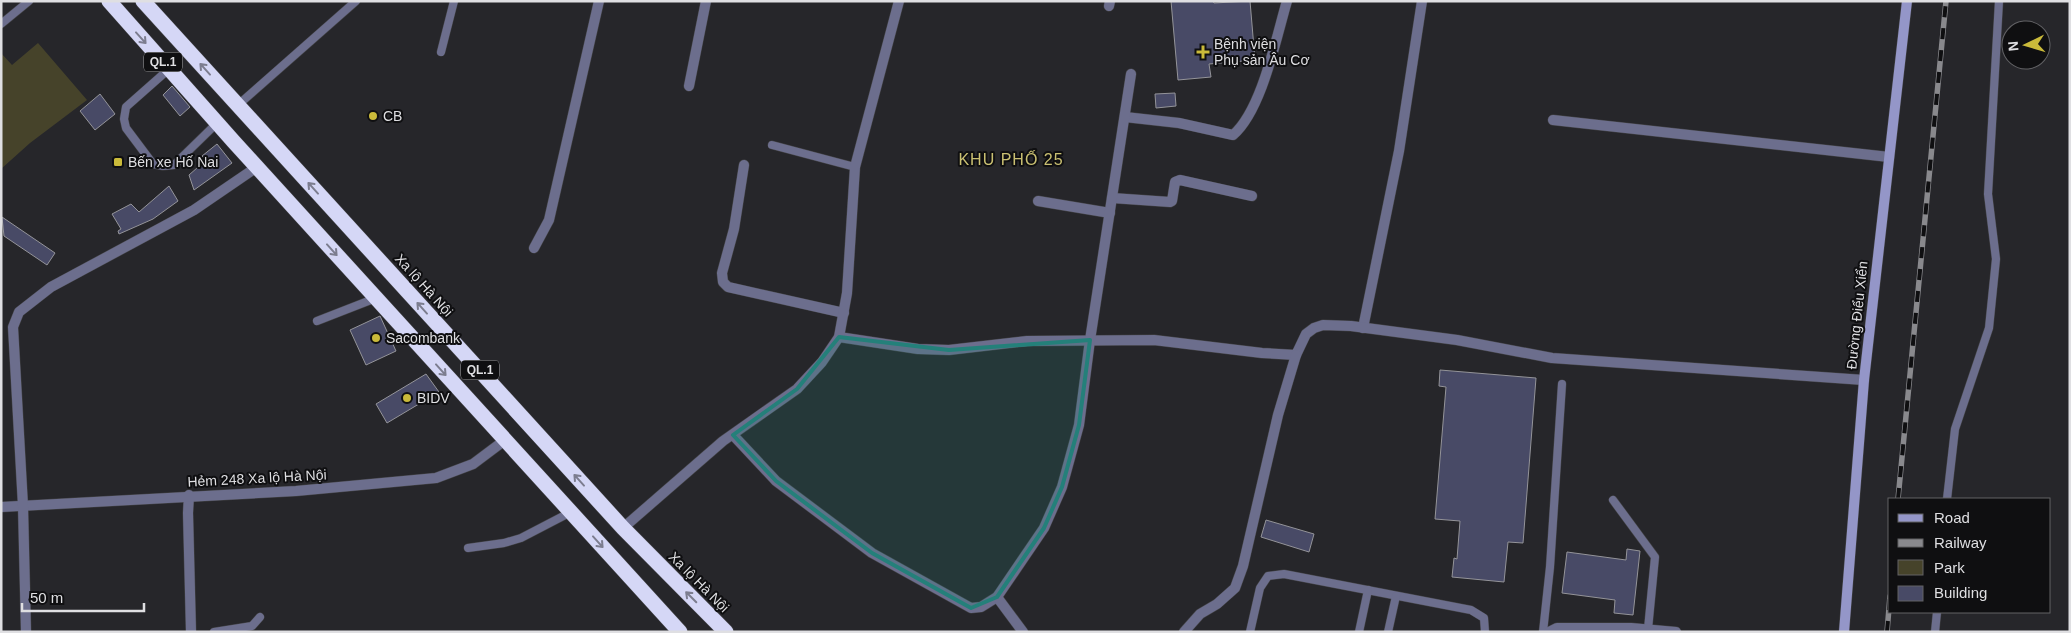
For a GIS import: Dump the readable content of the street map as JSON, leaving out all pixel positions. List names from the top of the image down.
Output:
{
  "streets": {
    "highway": ["QL.1", "Xa lộ Hà Nội"],
    "street": ["Đường Điểu Xiển", "Hẻm 248 Xa lộ Hà Nội"]
  },
  "crossings": [
    ["QL.1", "Hẻm 248 Xa lộ Hà Nội"]
  ],
  "districts": ["KHU PHỐ 25"],
  "places": {
    "health": ["Bệnh viện Phụ sản Âu Cơ"],
    "other": ["CB", "Sacombank", "BIDV"],
    "transit": ["Bến xe Hố Nai"]
  },
  "legend": [
    "Road",
    "Railway",
    "Park",
    "Building"
  ],
  "scale_bar": "50 m",
  "north": "left"
}
